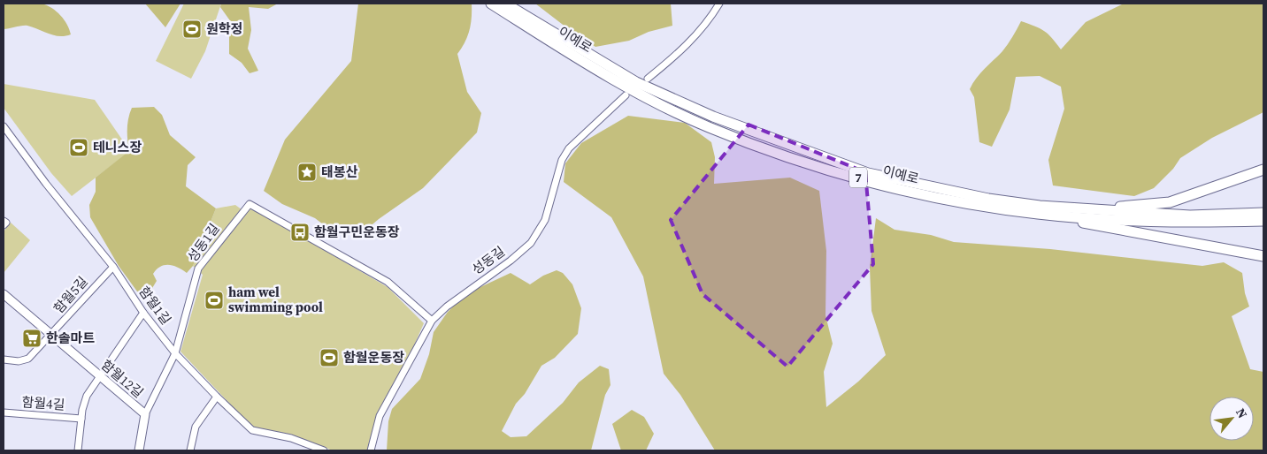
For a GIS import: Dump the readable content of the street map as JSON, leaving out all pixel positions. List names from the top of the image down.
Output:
{
  "streets": {
    "highway": ["이예로", "7"],
    "street": [
      "성동1길",
      "성동길",
      "함월5길",
      "함월1길",
      "함월12길",
      "함월4길"
    ]
  },
  "crossings": [
    ["성동1길", "성동길"],
    ["성동1길", "함월1길"],
    ["성동1길", "함월12길"],
    ["함월5길", "함월1길"],
    ["함월5길", "함월12길"]
  ],
  "places": {
    "sports": [
      "원학정",
      "테니스장",
      "ham wel swimming pool",
      "함월운동장"
    ],
    "place": ["태봉산"],
    "bus stop": ["함월구민운동장"],
    "supermarket": ["한솔마트"]
  },
  "north": "top right"
}
